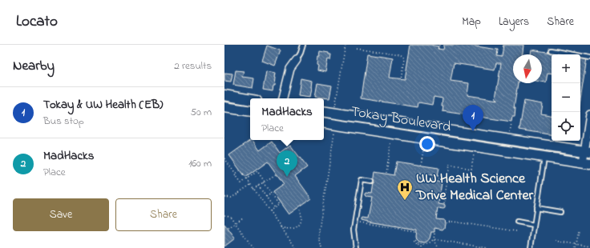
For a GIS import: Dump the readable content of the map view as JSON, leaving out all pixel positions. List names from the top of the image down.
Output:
{
  "streets": {
    "street": ["Tokay Boulevard"]
  },
  "places": {
    "hospital": ["UW Health Science Drive Medical Center"]
  },
  "north": "bottom",
  "page": {
    "header": "Locato",
    "nav": ["Map", "Layers", "Share"],
    "heading": ["Nearby", "2 results"],
    "map_buttons": ["+", "−"],
    "list": [
      {
        "mark": "1",
        "name": "Tokay & UW Health (EB)",
        "note": "Bus stop",
        "value": "50 m"
      },
      {
        "mark": "2",
        "name": "MadHacks",
        "note": "Place",
        "value": "160 m"
      }
    ],
    "popup": ["MadHacks", "Place"],
    "pins": ["1", "2"],
    "buttons": ["Save", "Share"]
  }
}
